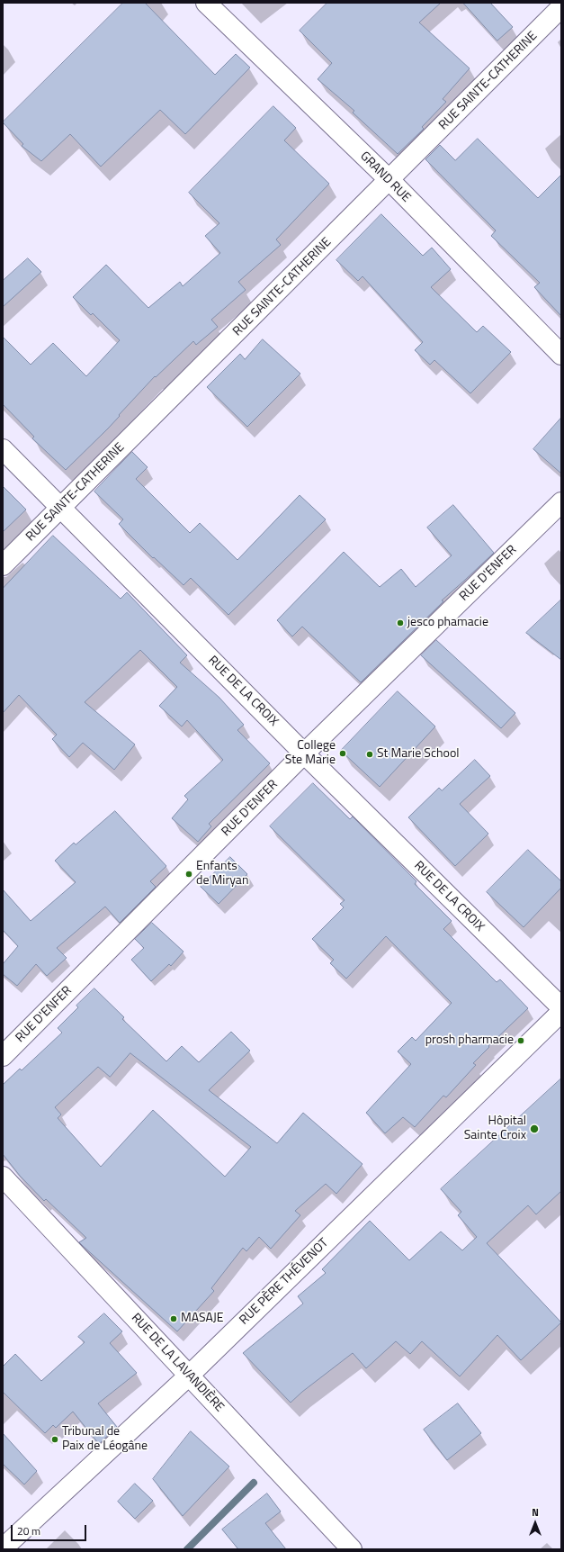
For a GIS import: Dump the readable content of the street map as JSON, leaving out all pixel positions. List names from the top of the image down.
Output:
{
  "streets": {
    "street": [
      "RUE SAINTE-CATHERINE",
      "GRAND RUE",
      "RUE D'ENFER",
      "RUE DE LA CROIX",
      "RUE PÈRE THÉVENOT",
      "RUE DE LA LAVANDIÈRE"
    ]
  },
  "crossings": [
    ["RUE SAINTE-CATHERINE", "GRAND RUE"],
    ["RUE SAINTE-CATHERINE", "RUE DE LA CROIX"],
    ["RUE D'ENFER", "RUE DE LA CROIX"],
    ["RUE PÈRE THÉVENOT", "RUE DE LA LAVANDIÈRE"]
  ],
  "places": [
    "jesco phamacie",
    "College Ste Marie",
    "St Marie School",
    "Enfants de Miryan",
    "prosh pharmacie",
    "Hôpital Sainte Croix",
    "MASAJE",
    "Tribunal de Paix de Léogâne"
  ],
  "scale_bar": "20 m",
  "north": "top"
}
